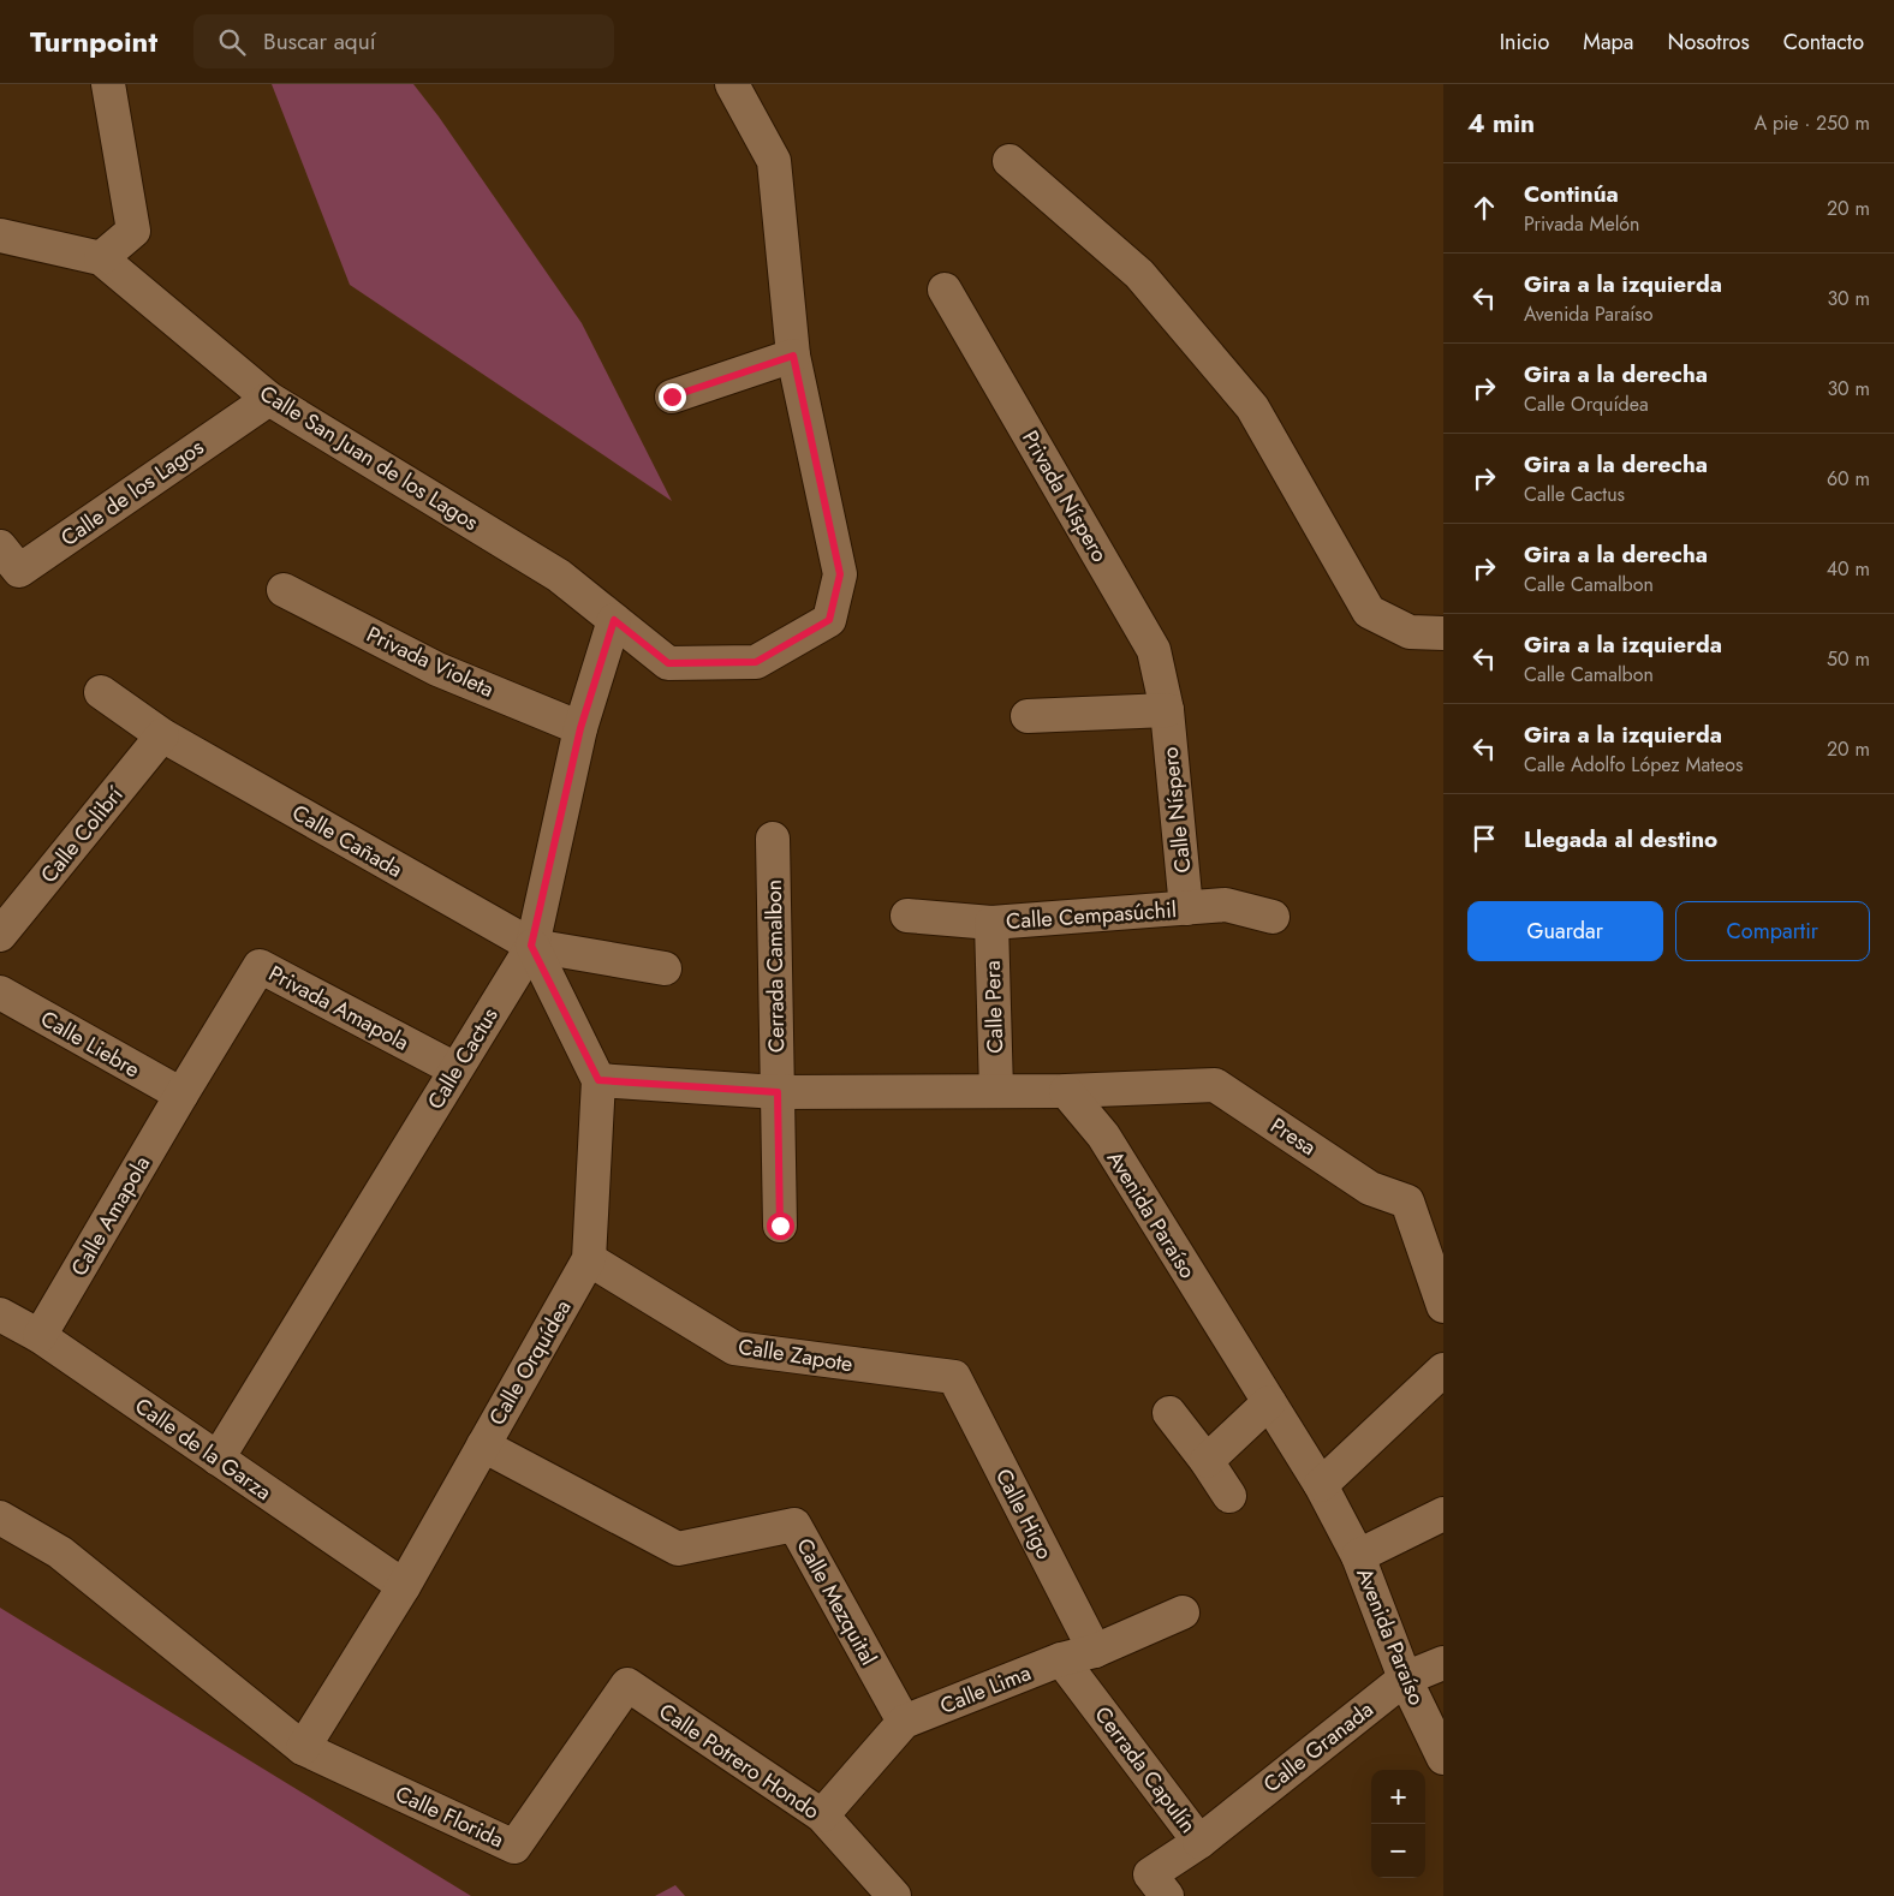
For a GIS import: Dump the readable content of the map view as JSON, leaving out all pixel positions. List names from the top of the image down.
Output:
{
  "streets": {
    "street": [
      "Calle San Juan de los Lagos",
      "Calle de los Lagos",
      "Privada Níspero",
      "Privada Violeta",
      "Calle Níspero",
      "Calle Colibrí",
      "Calle Cañada",
      "Calle Cempasúchil",
      "Cerrada Camalbon",
      "Calle Pera",
      "Privada Amapola",
      "Calle Liebre",
      "Calle Cactus",
      "Presa",
      "Avenida Paraíso",
      "Calle Amapola",
      "Calle Zapote",
      "Calle Orquídea",
      "Calle de la Garza",
      "Calle Higo",
      "Calle Mezquital",
      "Calle Lima",
      "Calle Granada",
      "Calle Potrero Hondo",
      "Cerrada Capulín",
      "Calle Florida"
    ]
  },
  "crossings": [
    ["Calle San Juan de los Lagos", "Calle de los Lagos"],
    ["Calle San Juan de los Lagos", "Calle Cactus"],
    ["Privada Níspero", "Calle Níspero"],
    ["Privada Violeta", "Calle Cactus"],
    ["Calle Níspero", "Calle Cempasúchil"],
    ["Calle Colibrí", "Calle Cañada"],
    ["Calle Cañada", "Calle Cactus"],
    ["Calle Cañada", "Calle Orquídea"],
    ["Calle Cempasúchil", "Calle Pera"],
    ["Privada Amapola", "Calle Liebre"],
    ["Privada Amapola", "Calle Cactus"],
    ["Privada Amapola", "Calle Amapola"],
    ["Calle Liebre", "Calle Amapola"],
    ["Calle Cactus", "Calle Orquídea"],
    ["Calle Cactus", "Calle de la Garza"],
    ["Presa", "Avenida Paraíso"],
    ["Avenida Paraíso", "Calle Granada"],
    ["Calle Amapola", "Calle de la Garza"],
    ["Calle Zapote", "Calle Orquídea"],
    ["Calle Zapote", "Calle Higo"],
    ["Calle Orquídea", "Calle de la Garza"],
    ["Calle Orquídea", "Calle Mezquital"],
    ["Calle Orquídea", "Calle Florida"],
    ["Calle Higo", "Calle Lima"],
    ["Calle Mezquital", "Calle Lima"],
    ["Calle Lima", "Calle Potrero Hondo"],
    ["Calle Lima", "Cerrada Capulín"],
    ["Calle Granada", "Cerrada Capulín"],
    ["Calle Potrero Hondo", "Calle Florida"]
  ],
  "page": {
    "header": "Turnpoint",
    "search": "Buscar aquí",
    "nav": [
      "Inicio",
      "Mapa",
      "Nosotros",
      "Contacto"
    ],
    "heading": ["4 min", "A pie · 250 m"],
    "list": [
      ["Continúa", "Privada Melón", "20 m"],
      ["Gira a la izquierda", "Avenida Paraíso", "30 m"],
      ["Gira a la derecha", "Calle Orquídea", "30 m"],
      ["Gira a la derecha", "Calle Cactus", "60 m"],
      ["Gira a la derecha", "Calle Camalbon", "40 m"],
      ["Gira a la izquierda", "Calle Camalbon", "50 m"],
      ["Gira a la izquierda", "Calle Adolfo López Mateos", "20 m"],
      "Llegada al destino"
    ],
    "buttons": ["Guardar", "Compartir"],
    "map_buttons": ["+", "−"]
  }
}
